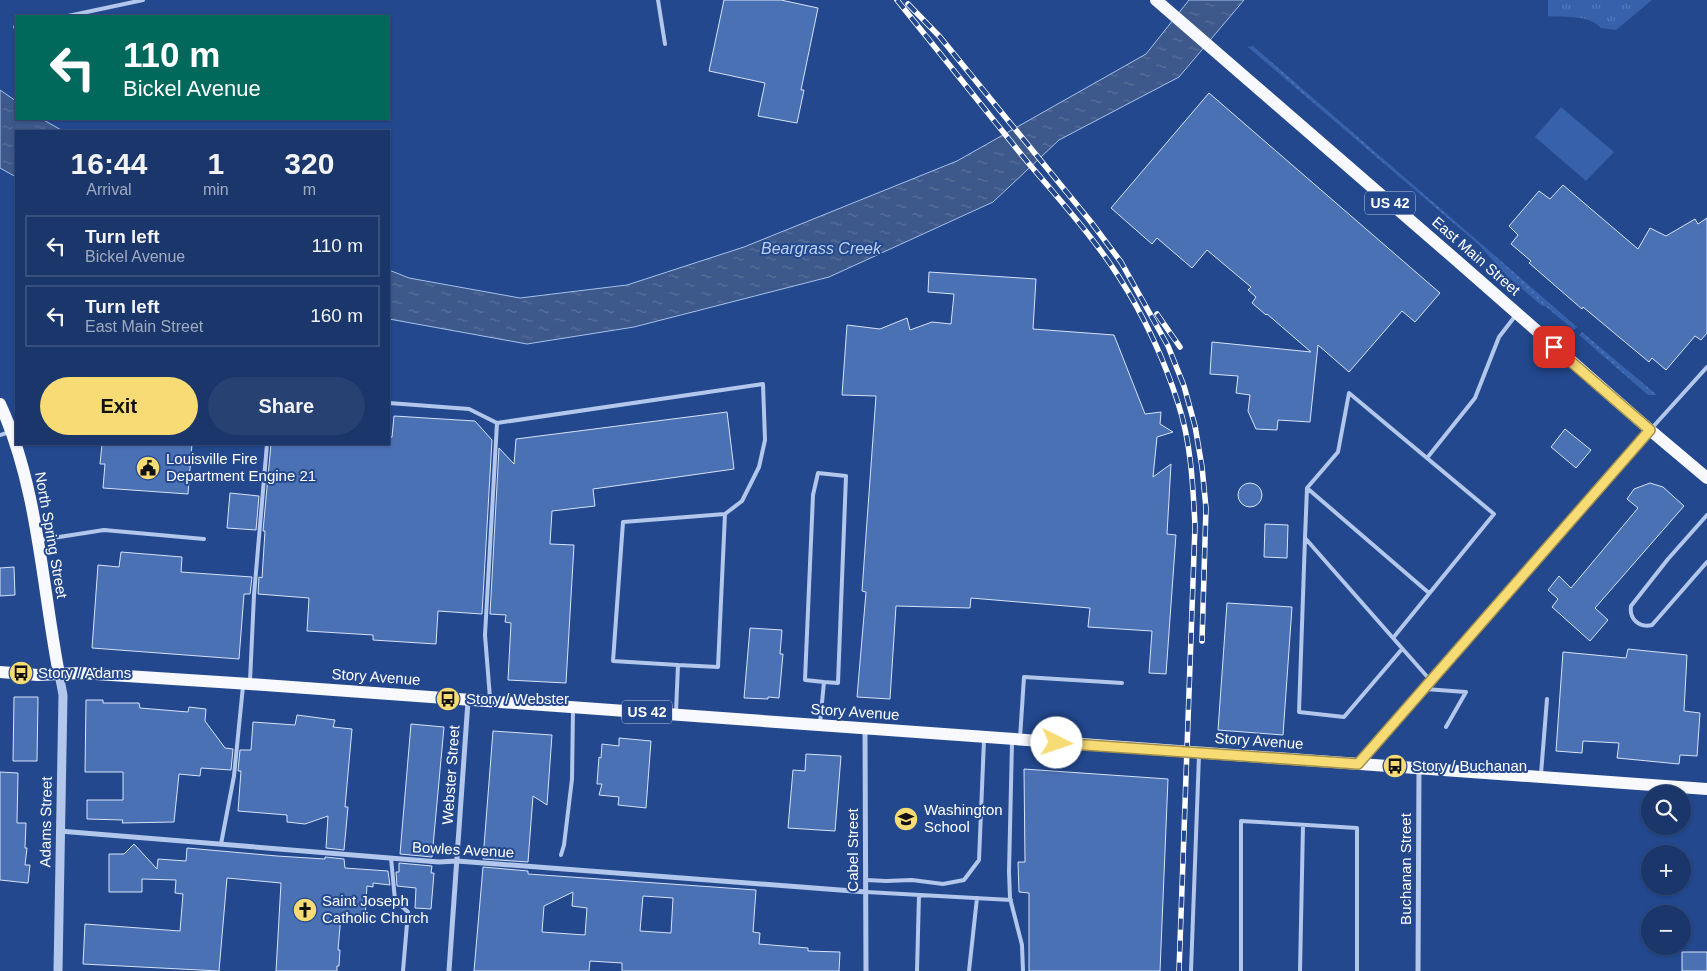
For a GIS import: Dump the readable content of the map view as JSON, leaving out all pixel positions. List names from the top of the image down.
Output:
{
  "streets": {
    "main road": [
      "US 42",
      "East Main Street",
      "North Spring Street",
      "Story Avenue"
    ],
    "street": [
      "Webster Street",
      "Adams Street",
      "Bowles Avenue",
      "Cabel Street",
      "Buchanan Street"
    ]
  },
  "crossings": [
    ["North Spring Street", "Story Avenue"],
    ["North Spring Street", "Adams Street"],
    ["Story Avenue", "Webster Street"],
    ["Story Avenue", "Adams Street"],
    ["Story Avenue", "Cabel Street"],
    ["Story Avenue", "Buchanan Street"],
    ["Webster Street", "Bowles Avenue"],
    ["Adams Street", "Bowles Avenue"],
    ["Bowles Avenue", "Cabel Street"]
  ],
  "water": ["Beargrass Creek"],
  "places": {
    "public building": ["Louisville Fire Department Engine 21"],
    "bus stop": ["Story / Adams", "Story / Webster", "Story / Buchanan"],
    "school or university": ["Washington School"],
    "church": ["Saint Joseph Catholic Church"]
  },
  "page": {
    "turn": ["110 m", "Bickel Avenue"],
    "eta": [
      "16:44",
      "Arrival",
      "1",
      "min",
      "320",
      "m"
    ],
    "list": [
      {
        "name": "Turn left",
        "note": "Bickel Avenue",
        "value": "110 m"
      },
      {
        "name": "Turn left",
        "note": "East Main Street",
        "value": "160 m"
      }
    ],
    "buttons": ["Exit", "Share"],
    "map_buttons": ["+", "−"]
  }
}
